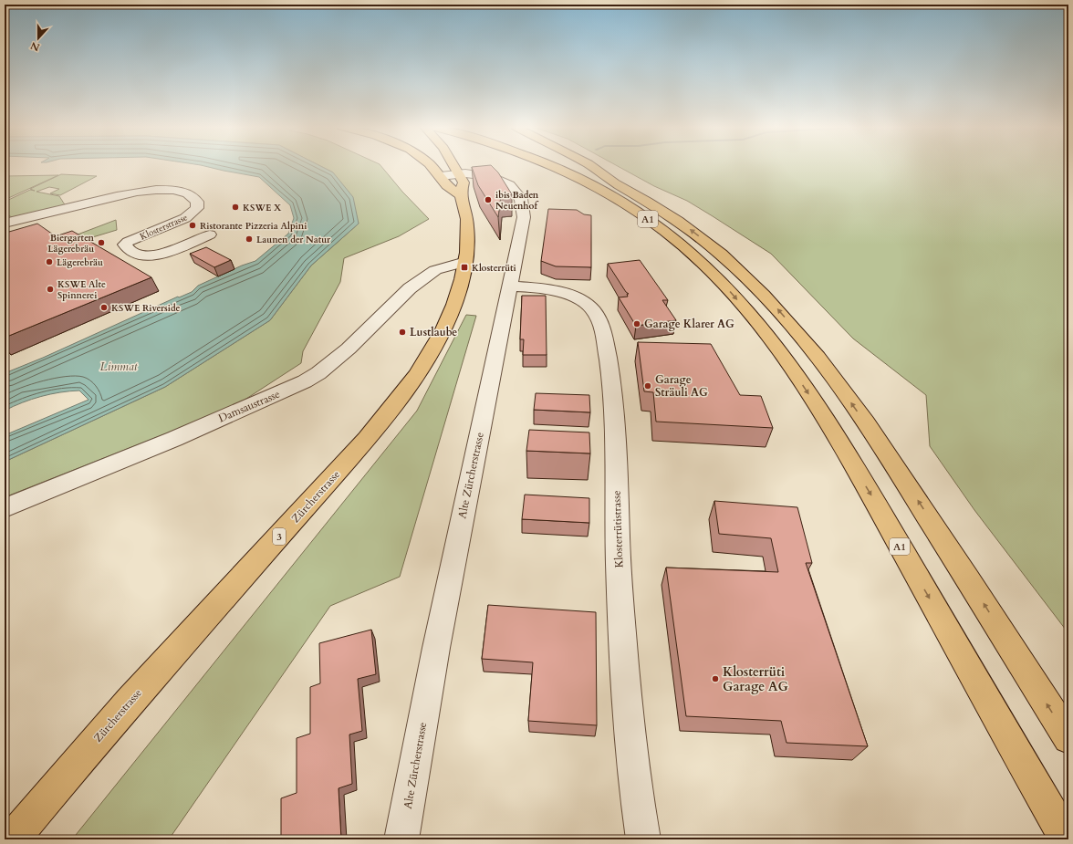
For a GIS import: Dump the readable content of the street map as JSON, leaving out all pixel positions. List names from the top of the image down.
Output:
{
  "streets": {
    "main road": ["A1", "Zürcherstrasse", "3"],
    "street": [
      "Klosterstrasse",
      "Damsaustrasse",
      "Alte Zürcherstrasse",
      "Klosterrütistrasse"
    ]
  },
  "crossings": [
    ["Damsaustrasse", "Zürcherstrasse"],
    ["Alte Zürcherstrasse", "Zürcherstrasse"],
    ["Alte Zürcherstrasse", "Klosterrütistrasse"],
    ["Alte Zürcherstrasse", "3"],
    ["Zürcherstrasse", "3"]
  ],
  "water": ["Limmat"],
  "places": {
    "other": [
      "ibis Baden Neuenhof",
      "KSWE X",
      "Ristorante Pizzeria Alpini",
      "Launen der Natur",
      "Biergarten Lägerebräu",
      "Lägerebräu",
      "KSWE Alte Spinnerei",
      "KSWE Riverside",
      "Garage Klarer AG",
      "Lustlaube",
      "Garage Sträuli AG",
      "Klosterrüti Garage AG"
    ],
    "transit": ["Klosterrüti"]
  },
  "north": "bottom"
}
